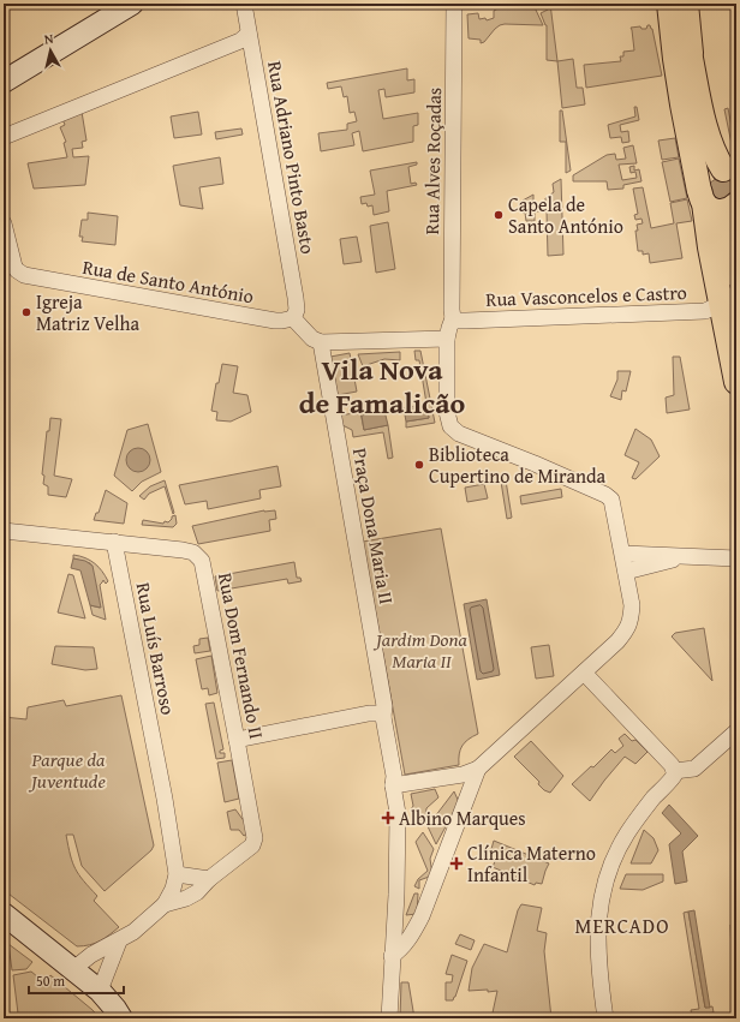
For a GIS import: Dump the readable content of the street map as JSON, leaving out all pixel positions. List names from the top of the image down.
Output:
{
  "streets": {
    "street": [
      "Rua Adriano Pinto Basto",
      "Rua Alves Roçadas",
      "Rua de Santo António",
      "Rua Vasconcelos e Castro",
      "Praça Dona Maria II",
      "Rua Luís Barroso",
      "Rua Dom Fernando II"
    ]
  },
  "crossings": [
    ["Rua Adriano Pinto Basto", "Rua de Santo António"],
    ["Rua Alves Roçadas", "Rua Vasconcelos e Castro"],
    ["Rua Luís Barroso", "Rua Dom Fernando II"]
  ],
  "districts": ["Vila Nova de Famalicão", "MERCADO"],
  "parks": ["Jardim Dona Maria II", "Parque da Juventude"],
  "places": {
    "other": ["Capela de Santo António", "Igreja Matriz Velha", "Biblioteca Cupertino de Miranda"],
    "health": ["Albino Marques", "Clínica Materno Infantil"]
  },
  "scale_bar": "50 m",
  "north": "top"
}
